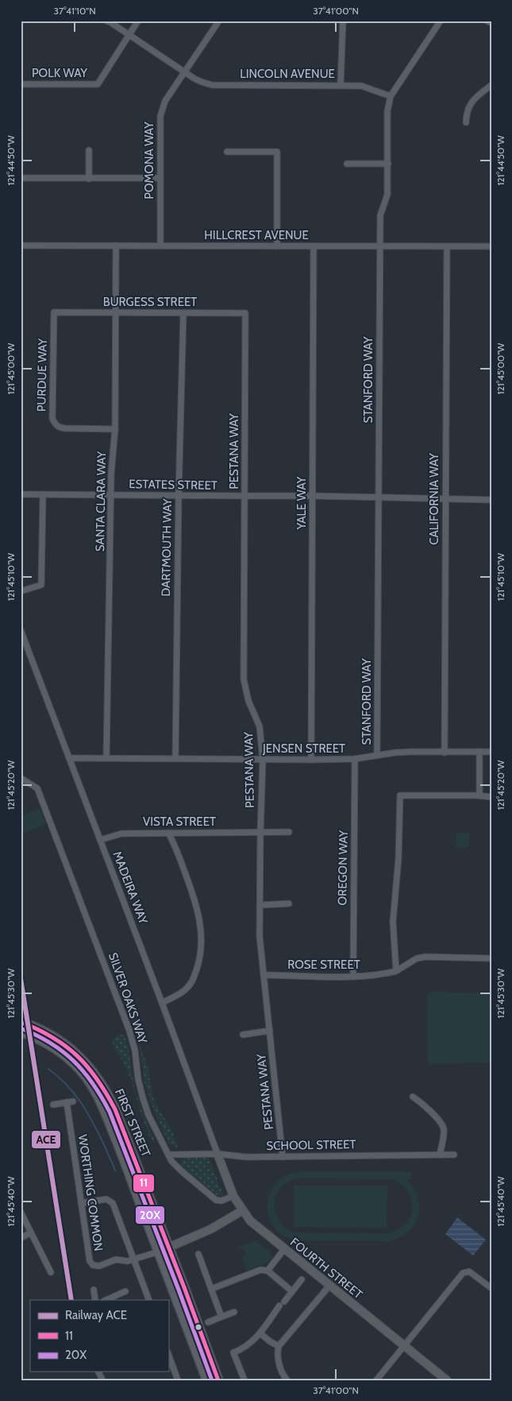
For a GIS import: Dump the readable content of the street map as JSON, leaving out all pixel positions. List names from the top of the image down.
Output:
{
  "streets": {
    "main road": ["FIRST STREET"],
    "street": [
      "POLK WAY",
      "LINCOLN AVENUE",
      "POMONA WAY",
      "HILLCREST AVENUE",
      "BURGESS STREET",
      "PURDUE WAY",
      "STANFORD WAY",
      "PESTANA WAY",
      "ESTATES STREET",
      "CALIFORNIA WAY",
      "SANTA CLARA WAY",
      "YALE WAY",
      "DARTMOUTH WAY",
      "JENSEN STREET",
      "VISTA STREET",
      "OREGON WAY",
      "MADEIRA WAY",
      "ROSE STREET",
      "SILVER OAKS WAY",
      "SCHOOL STREET",
      "WORTHING COMMON",
      "FOURTH STREET"
    ]
  },
  "crossings": [
    ["POLK WAY", "LINCOLN AVENUE"],
    ["LINCOLN AVENUE", "POMONA WAY"],
    ["LINCOLN AVENUE", "STANFORD WAY"],
    ["POMONA WAY", "HILLCREST AVENUE"],
    ["HILLCREST AVENUE", "STANFORD WAY"],
    ["HILLCREST AVENUE", "CALIFORNIA WAY"],
    ["HILLCREST AVENUE", "SANTA CLARA WAY"],
    ["HILLCREST AVENUE", "YALE WAY"],
    ["BURGESS STREET", "PURDUE WAY"],
    ["BURGESS STREET", "PESTANA WAY"],
    ["BURGESS STREET", "SANTA CLARA WAY"],
    ["BURGESS STREET", "DARTMOUTH WAY"],
    ["PURDUE WAY", "SANTA CLARA WAY"],
    ["STANFORD WAY", "ESTATES STREET"],
    ["STANFORD WAY", "JENSEN STREET"],
    ["PESTANA WAY", "ESTATES STREET"],
    ["PESTANA WAY", "JENSEN STREET"],
    ["PESTANA WAY", "VISTA STREET"],
    ["PESTANA WAY", "ROSE STREET"],
    ["PESTANA WAY", "SCHOOL STREET"],
    ["ESTATES STREET", "CALIFORNIA WAY"],
    ["ESTATES STREET", "SANTA CLARA WAY"],
    ["ESTATES STREET", "YALE WAY"],
    ["ESTATES STREET", "DARTMOUTH WAY"],
    ["CALIFORNIA WAY", "JENSEN STREET"],
    ["SANTA CLARA WAY", "JENSEN STREET"],
    ["YALE WAY", "JENSEN STREET"],
    ["DARTMOUTH WAY", "JENSEN STREET"],
    ["JENSEN STREET", "OREGON WAY"],
    ["JENSEN STREET", "MADEIRA WAY"],
    ["VISTA STREET", "MADEIRA WAY"],
    ["OREGON WAY", "ROSE STREET"],
    ["MADEIRA WAY", "SCHOOL STREET"],
    ["MADEIRA WAY", "FOURTH STREET"],
    ["SILVER OAKS WAY", "SCHOOL STREET"],
    ["SILVER OAKS WAY", "FOURTH STREET"],
    ["FIRST STREET", "WORTHING COMMON"],
    ["SCHOOL STREET", "FOURTH STREET"]
  ],
  "lines": ["rail line ACE", "transit line 11", "transit line 20X"],
  "legend": ["Railway ACE", "11", "20X"],
  "coordinates": [
    "37°41'10\"N",
    "37°41'00\"N",
    "121°44'50\"W",
    "121°45'00\"W",
    "121°45'10\"W",
    "121°45'20\"W",
    "121°45'30\"W",
    "121°45'40\"W"
  ]
}
